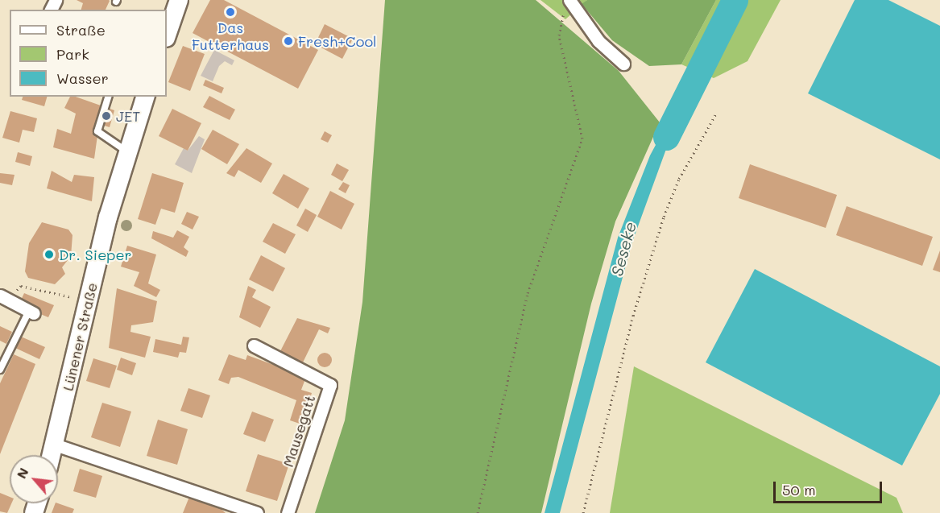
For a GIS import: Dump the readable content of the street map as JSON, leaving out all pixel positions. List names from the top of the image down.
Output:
{
  "streets": {
    "main road": ["Lünener Straße"],
    "street": ["Mausegatt"]
  },
  "water": ["Seseke"],
  "places": [
    "Das Futterhaus",
    "Fresh+Cool",
    "JET",
    "Dr. Sieper"
  ],
  "legend": ["Straße", "Park", "Wasser"],
  "scale_bar": "50 m",
  "north": "top left"
}
